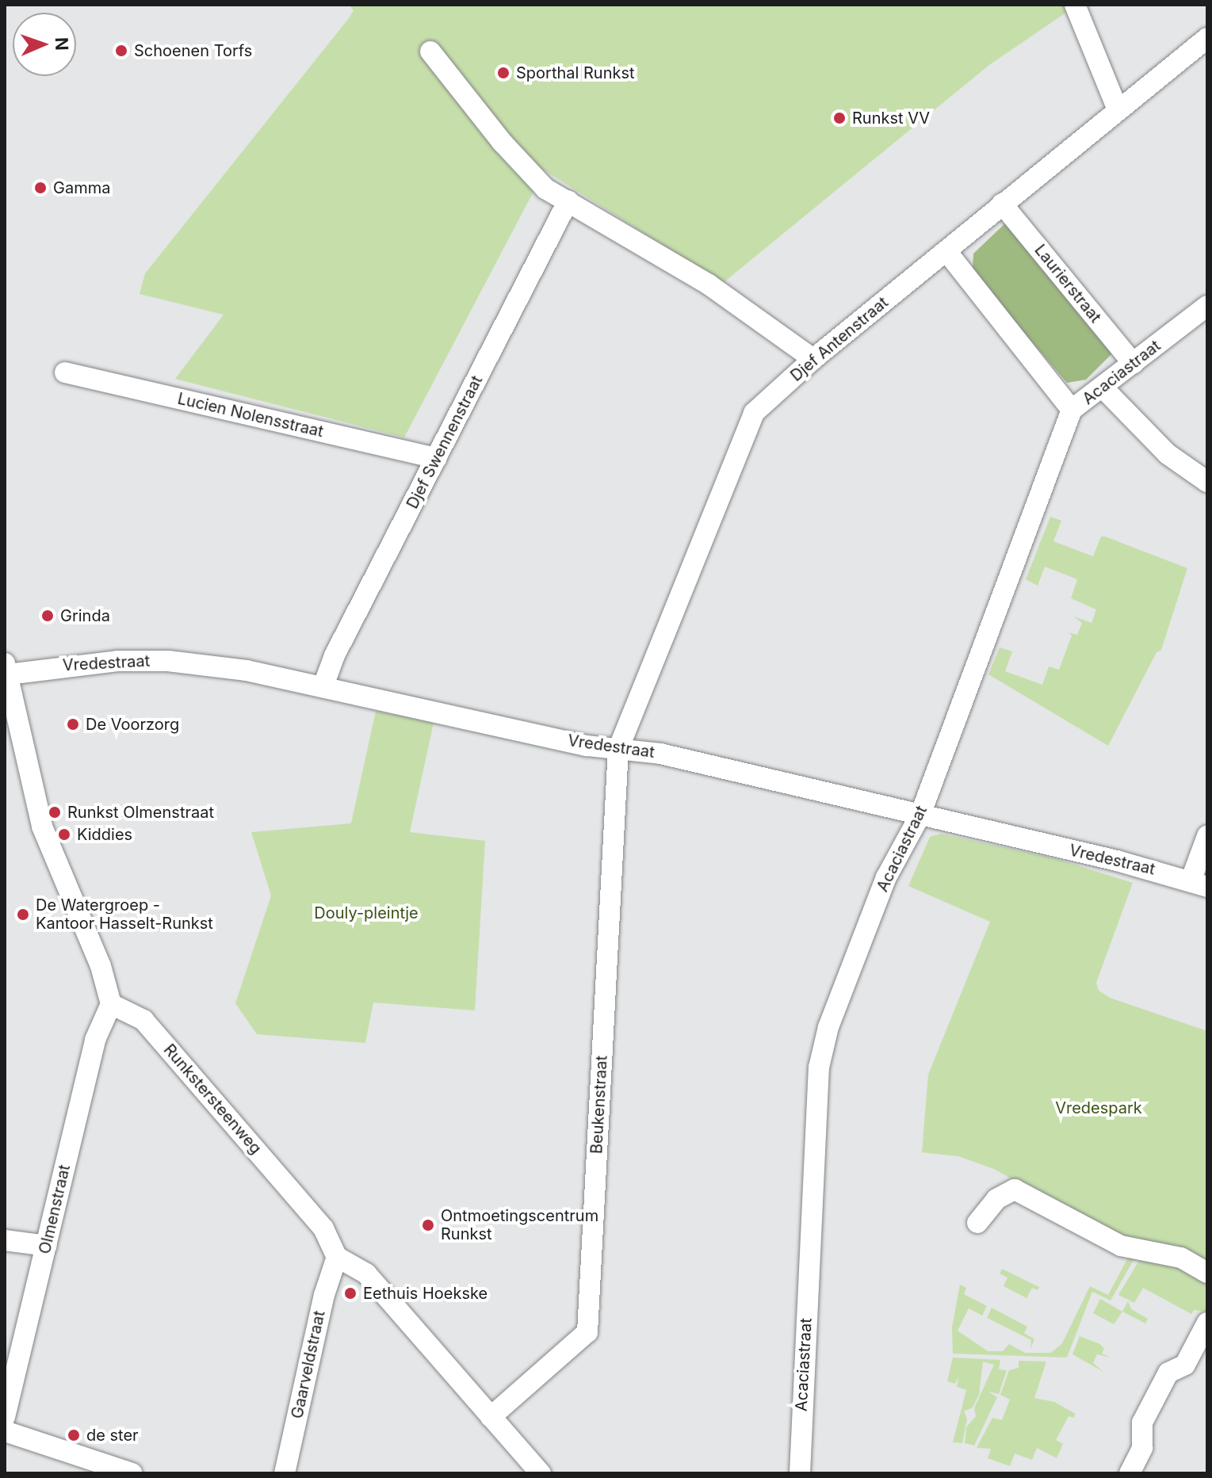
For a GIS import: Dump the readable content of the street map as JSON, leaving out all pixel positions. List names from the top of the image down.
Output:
{
  "streets": {
    "street": [
      "Laurierstraat",
      "Djef Antenstraat",
      "Acaciastraat",
      "Lucien Nolensstraat",
      "Djef Swennenstraat",
      "Vredestraat",
      "Runkstersteenweg",
      "Beukenstraat",
      "Olmenstraat",
      "Gaarveldstraat"
    ]
  },
  "crossings": [
    ["Laurierstraat", "Djef Antenstraat"],
    ["Laurierstraat", "Acaciastraat"],
    ["Djef Antenstraat", "Vredestraat"],
    ["Djef Antenstraat", "Beukenstraat"],
    ["Acaciastraat", "Vredestraat"],
    ["Lucien Nolensstraat", "Djef Swennenstraat"],
    ["Djef Swennenstraat", "Vredestraat"],
    ["Vredestraat", "Beukenstraat"],
    ["Runkstersteenweg", "Olmenstraat"],
    ["Runkstersteenweg", "Gaarveldstraat"]
  ],
  "parks": ["Douly-pleintje", "Vredespark"],
  "places": [
    "Schoenen Torfs",
    "Sporthal Runkst",
    "Runkst VV",
    "Gamma",
    "Grinda",
    "De Voorzorg",
    "Runkst Olmenstraat",
    "Kiddies",
    "De Watergroep - Kantoor Hasselt-Runkst",
    "Ontmoetingscentrum Runkst",
    "Eethuis Hoekske",
    "de ster"
  ],
  "north": "right"
}
